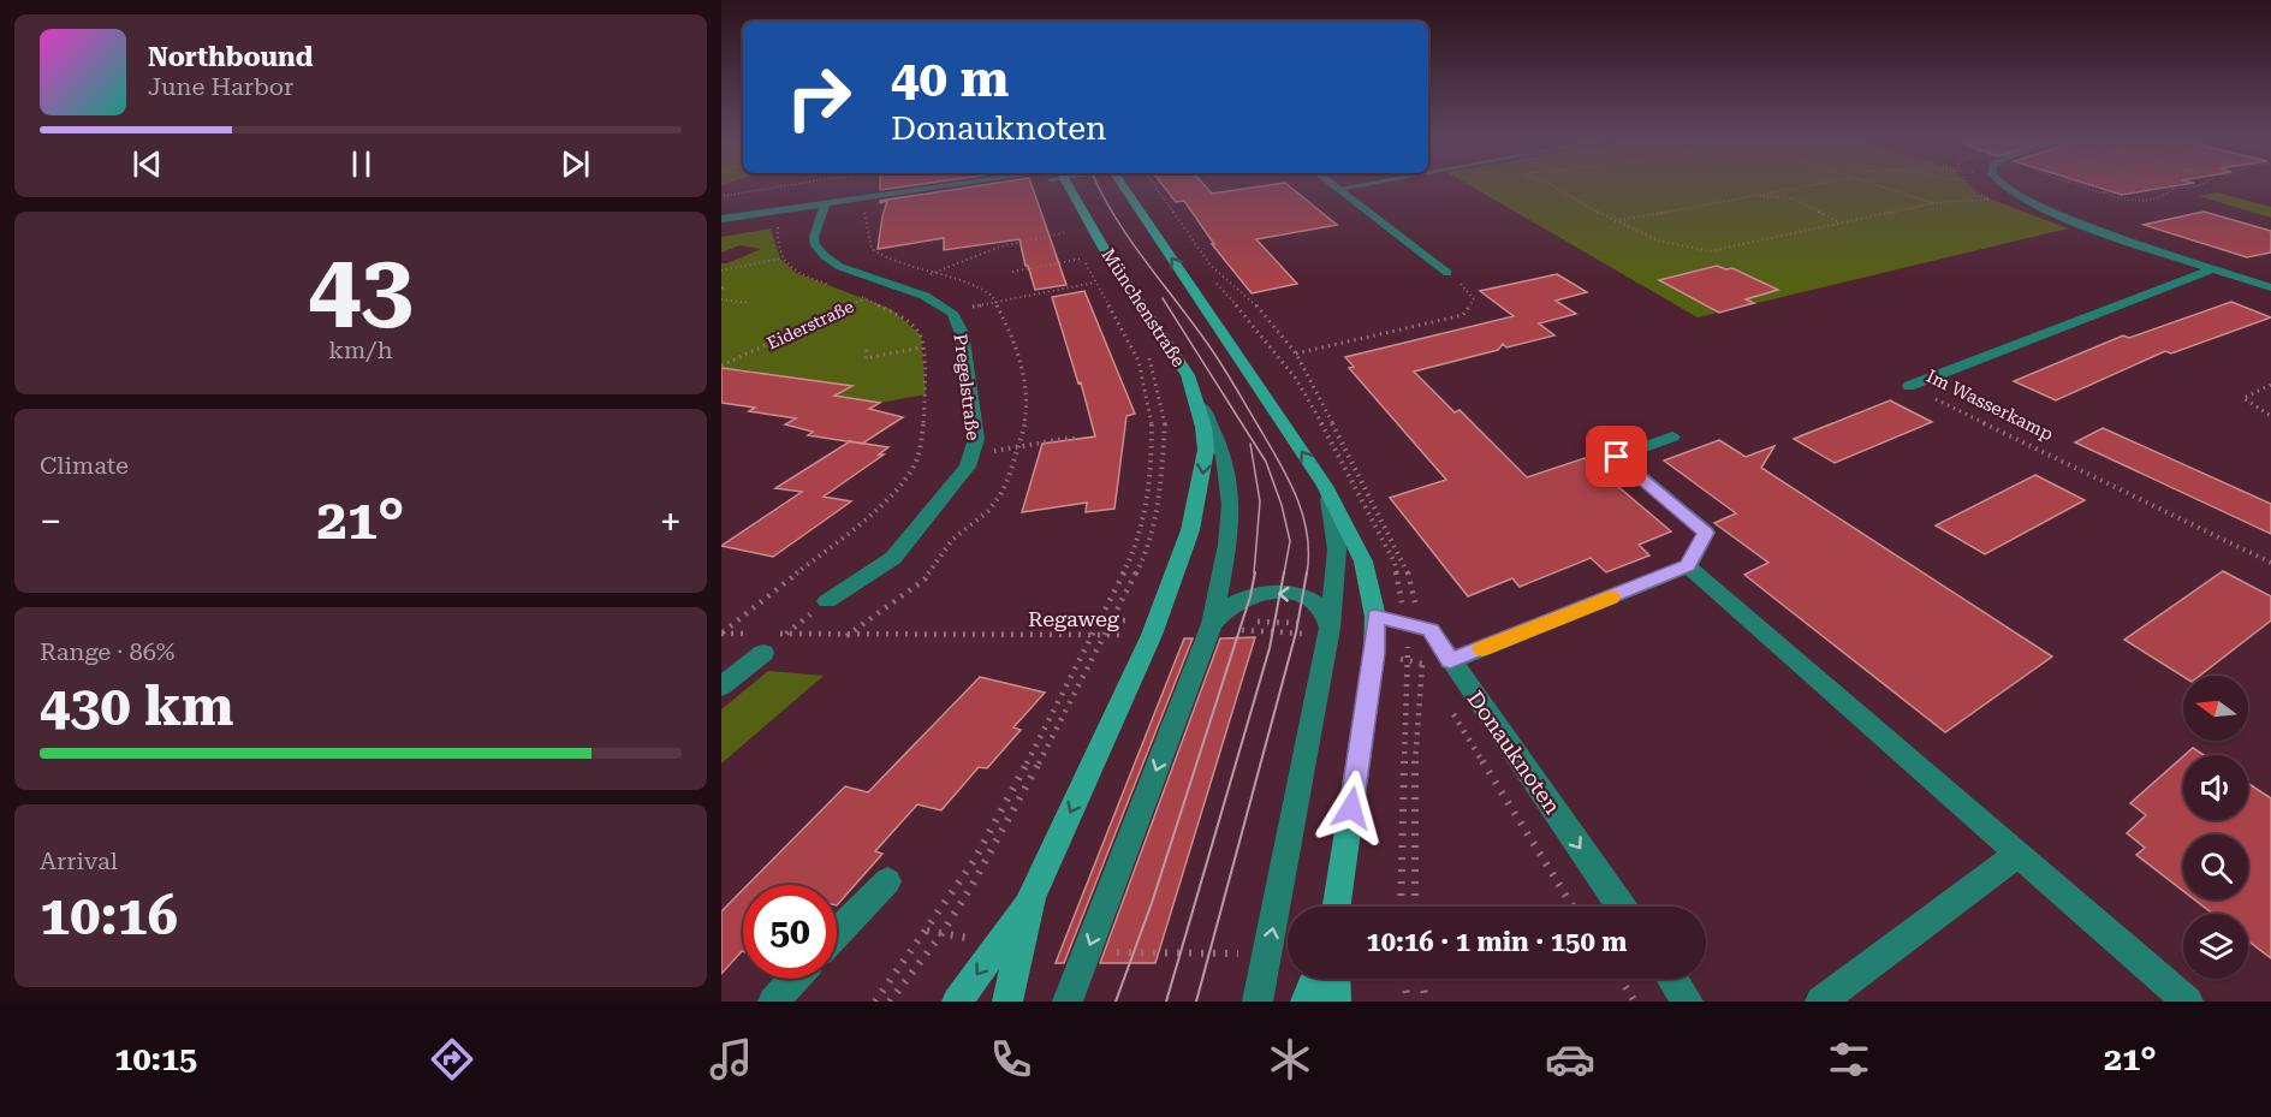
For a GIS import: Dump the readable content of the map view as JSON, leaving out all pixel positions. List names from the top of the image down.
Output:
{
  "streets": {
    "main road": ["Münchenstraße"],
    "street": ["Pregelstraße", "Im Wasserkamp", "Donauknoten"],
    "path": ["Eiderstraße", "Regaweg"]
  },
  "crossings": [
    ["Münchenstraße", "Regaweg"],
    ["Eiderstraße", "Pregelstraße"]
  ],
  "one_way": ["Münchenstraße", "Donauknoten"],
  "north": "left",
  "page": {
    "turn": ["40 m", "Donauknoten"],
    "song": ["Northbound", "June Harbor"],
    "tile": [
      ["43", "km/h"],
      "Climate",
      ["Range · 86%", "430 km"],
      ["Arrival", "10:16"]
    ],
    "heat": ["−", "21°", "+"],
    "limit": "50",
    "trip": "10:16 · 1 min · 150 m",
    "tabs": ["10:15", "21°"]
  }
}
